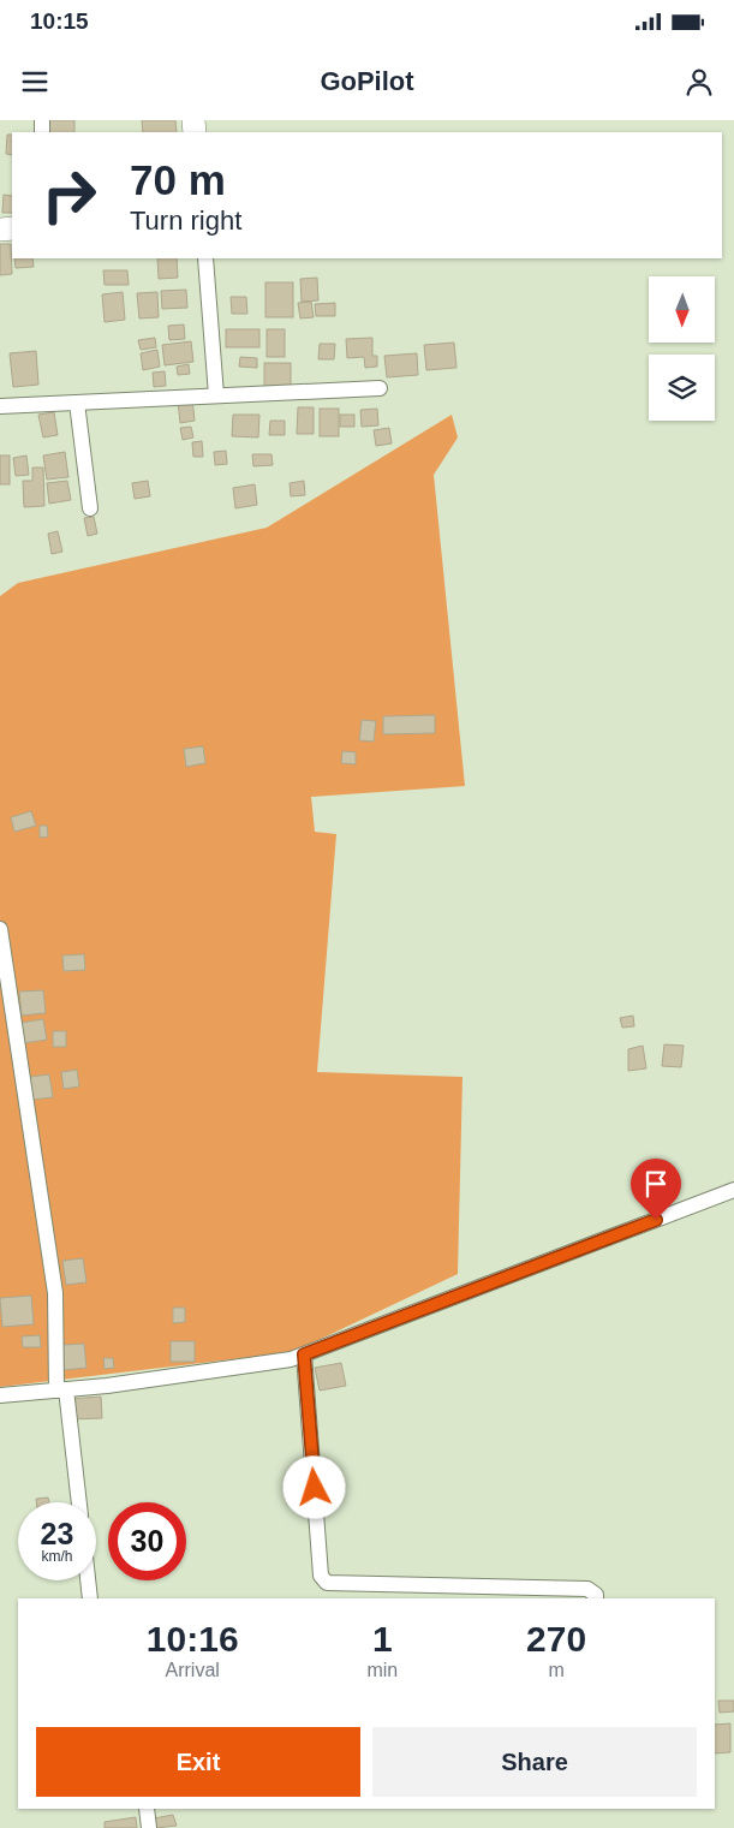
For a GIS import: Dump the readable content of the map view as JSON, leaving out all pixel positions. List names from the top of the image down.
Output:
{
  "north": "bottom",
  "page": {
    "status": "10:15",
    "header": "GoPilot",
    "turn": ["70 m", "Turn right"],
    "speed": "23 km/h",
    "limit": "30",
    "eta": [
      "10:16",
      "Arrival",
      "1",
      "min",
      "270",
      "m"
    ],
    "buttons": ["Exit", "Share"]
  }
}
